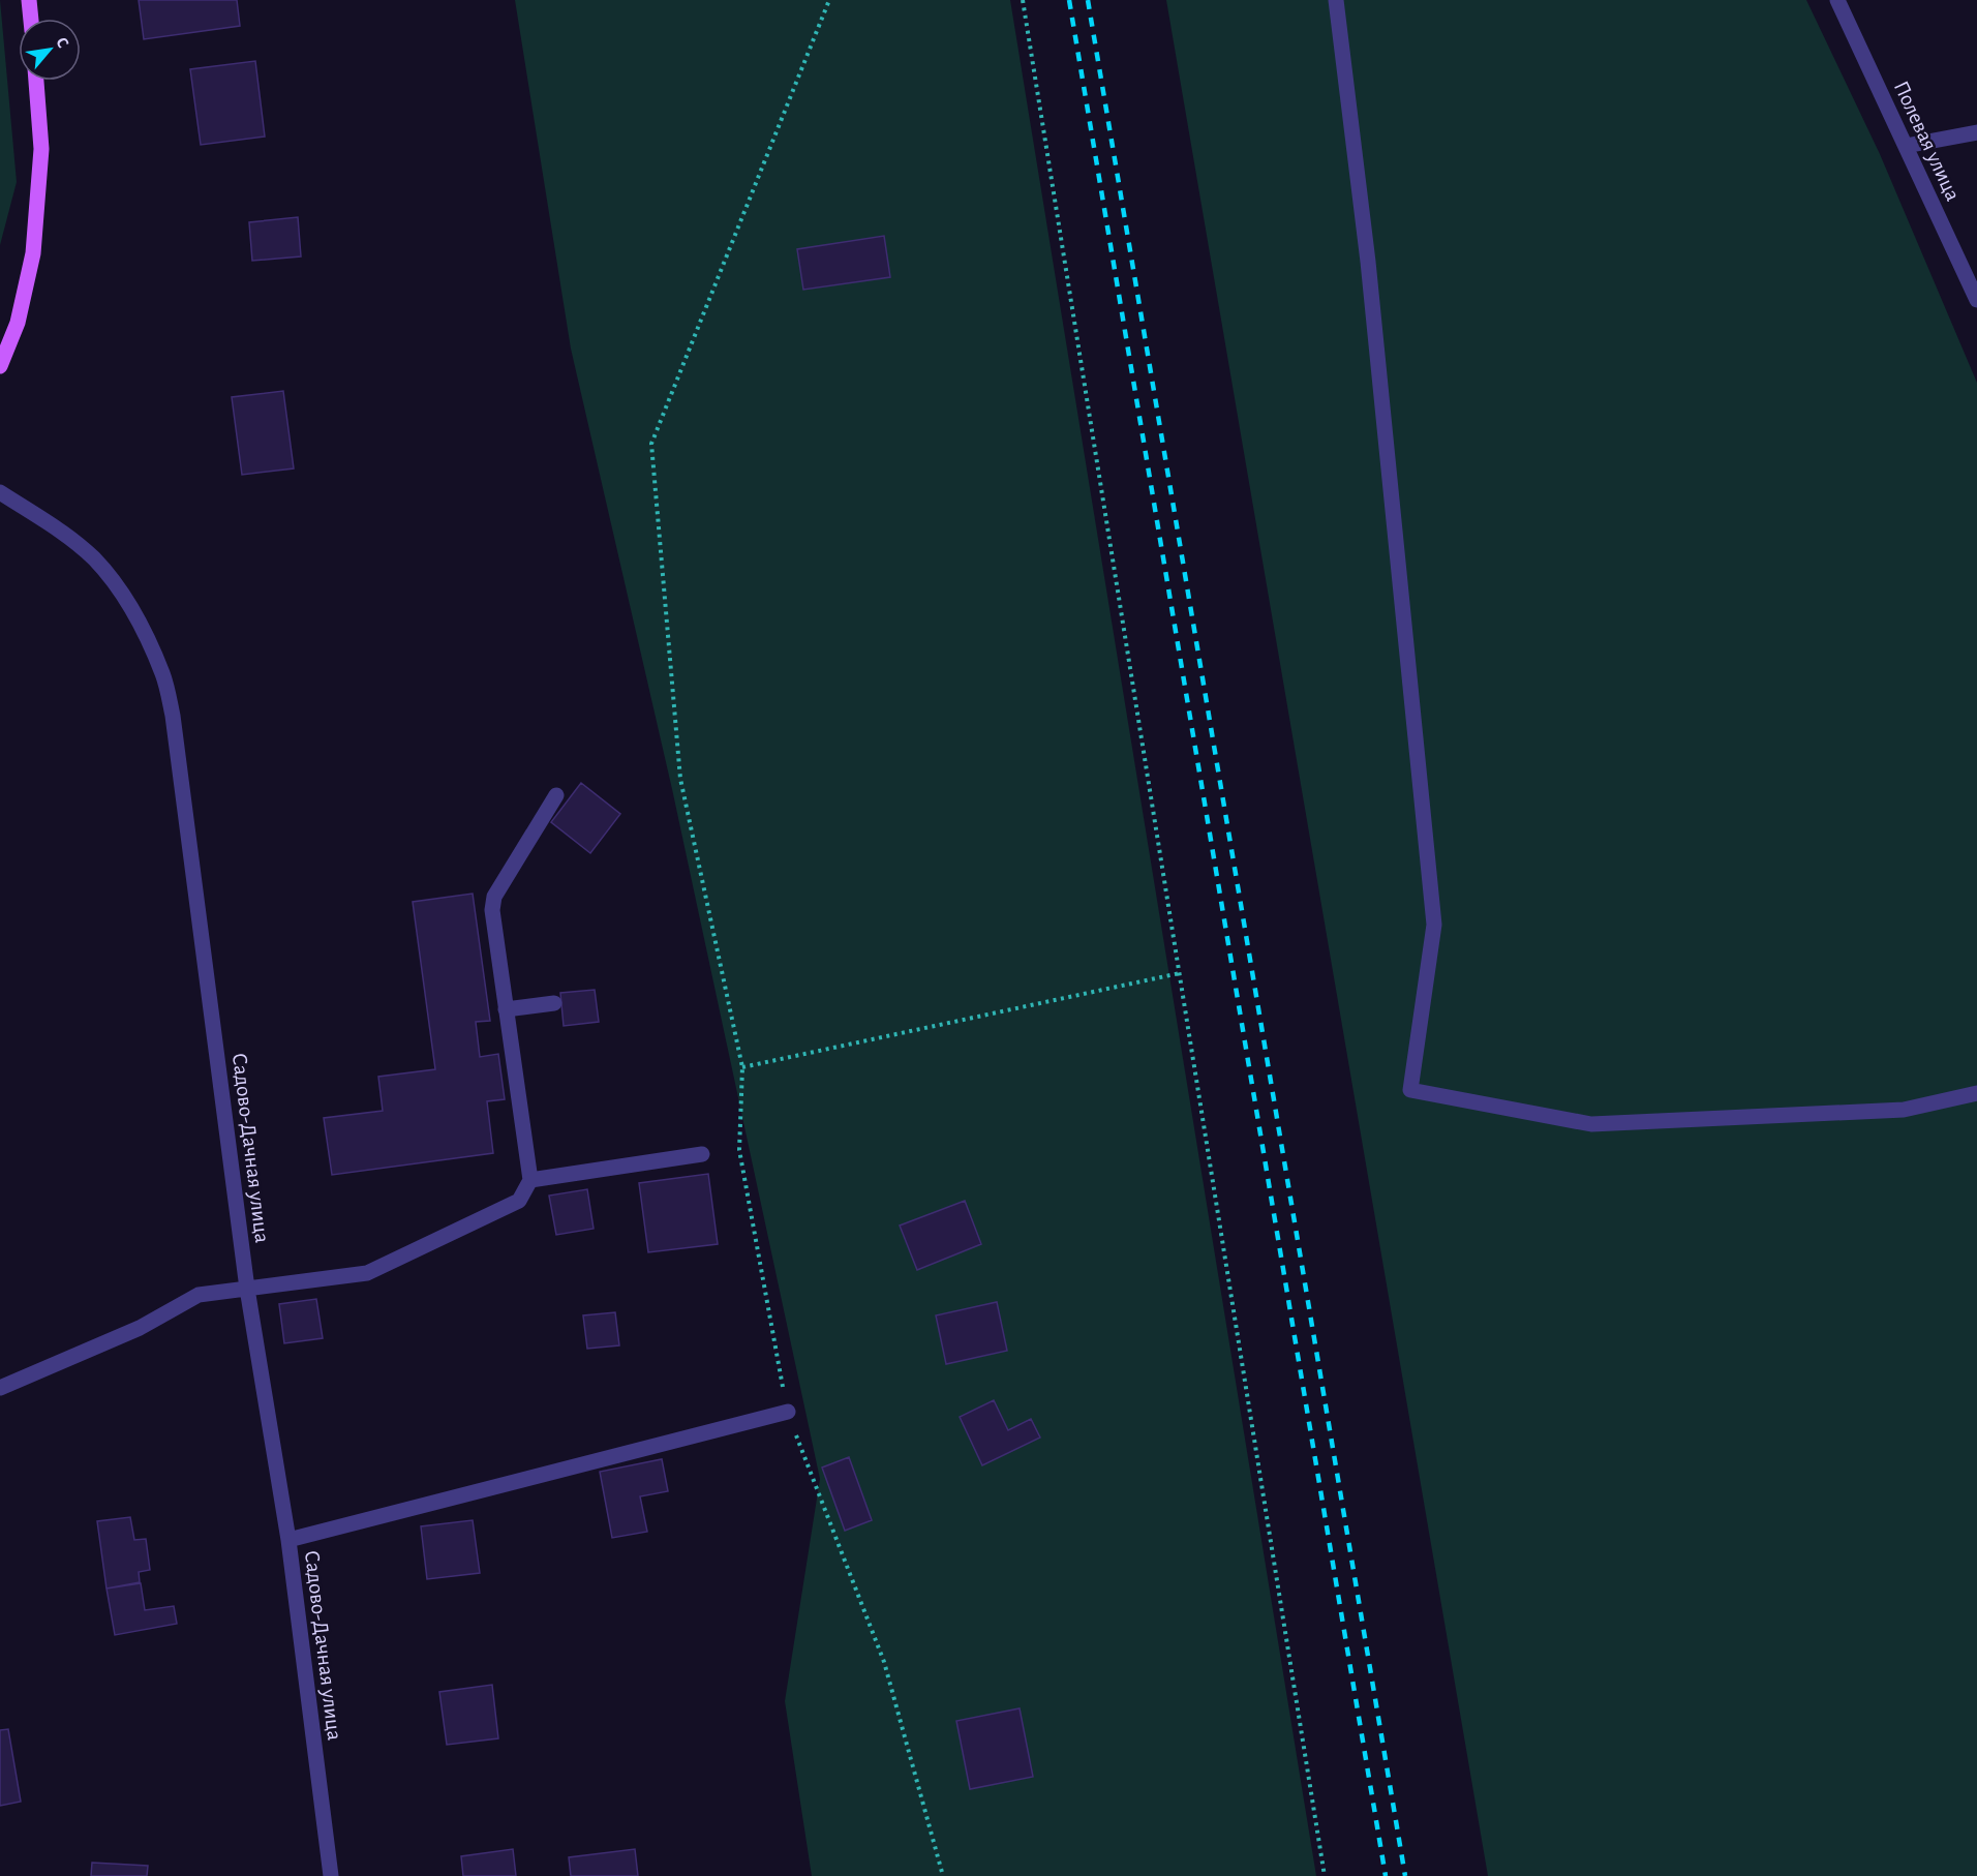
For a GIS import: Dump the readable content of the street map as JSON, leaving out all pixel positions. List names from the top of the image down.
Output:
{
  "streets": {
    "street": ["Полевая улица", "Садово-Дачная улица"]
  },
  "north": "top right"
}
